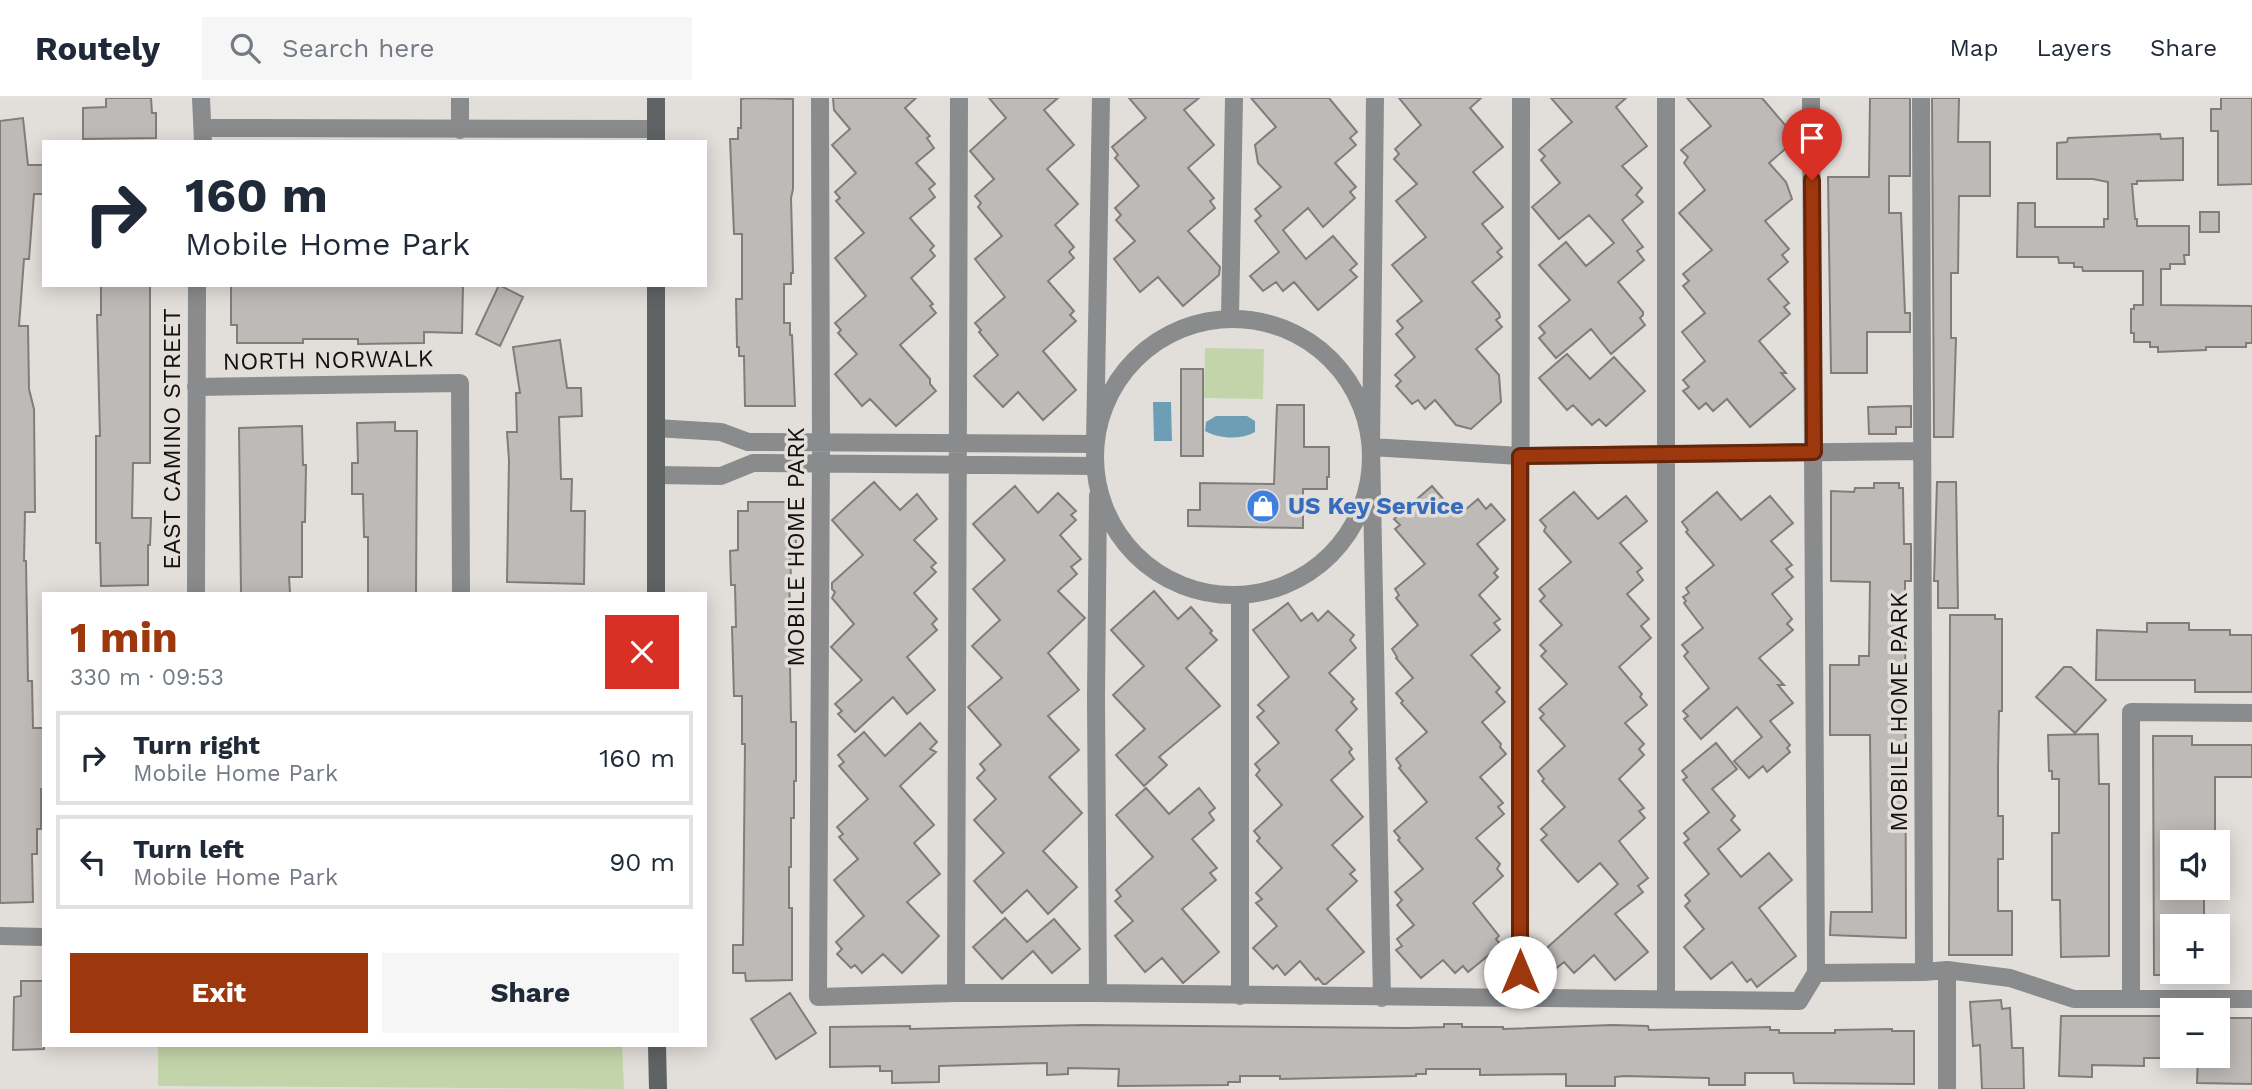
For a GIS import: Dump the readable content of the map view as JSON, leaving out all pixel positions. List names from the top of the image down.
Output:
{
  "streets": {
    "street": ["NORTH NORWALK", "EAST CAMINO STREET", "MOBILE HOME PARK"]
  },
  "crossings": [
    ["NORTH NORWALK", "EAST CAMINO STREET"]
  ],
  "places": {
    "shop": ["US Key Service"]
  },
  "page": {
    "header": "Routely",
    "search": "Search here",
    "nav": ["Map", "Layers", "Share"],
    "turn": ["160 m", "Mobile Home Park"],
    "heading": ["1 min", "330 m · 09:53"],
    "list": [
      {
        "name": "Turn right",
        "note": "Mobile Home Park",
        "value": "160 m"
      },
      {
        "name": "Turn left",
        "note": "Mobile Home Park",
        "value": "90 m"
      }
    ],
    "map_buttons": ["+", "−"],
    "buttons": ["Exit", "Share"]
  }
}
